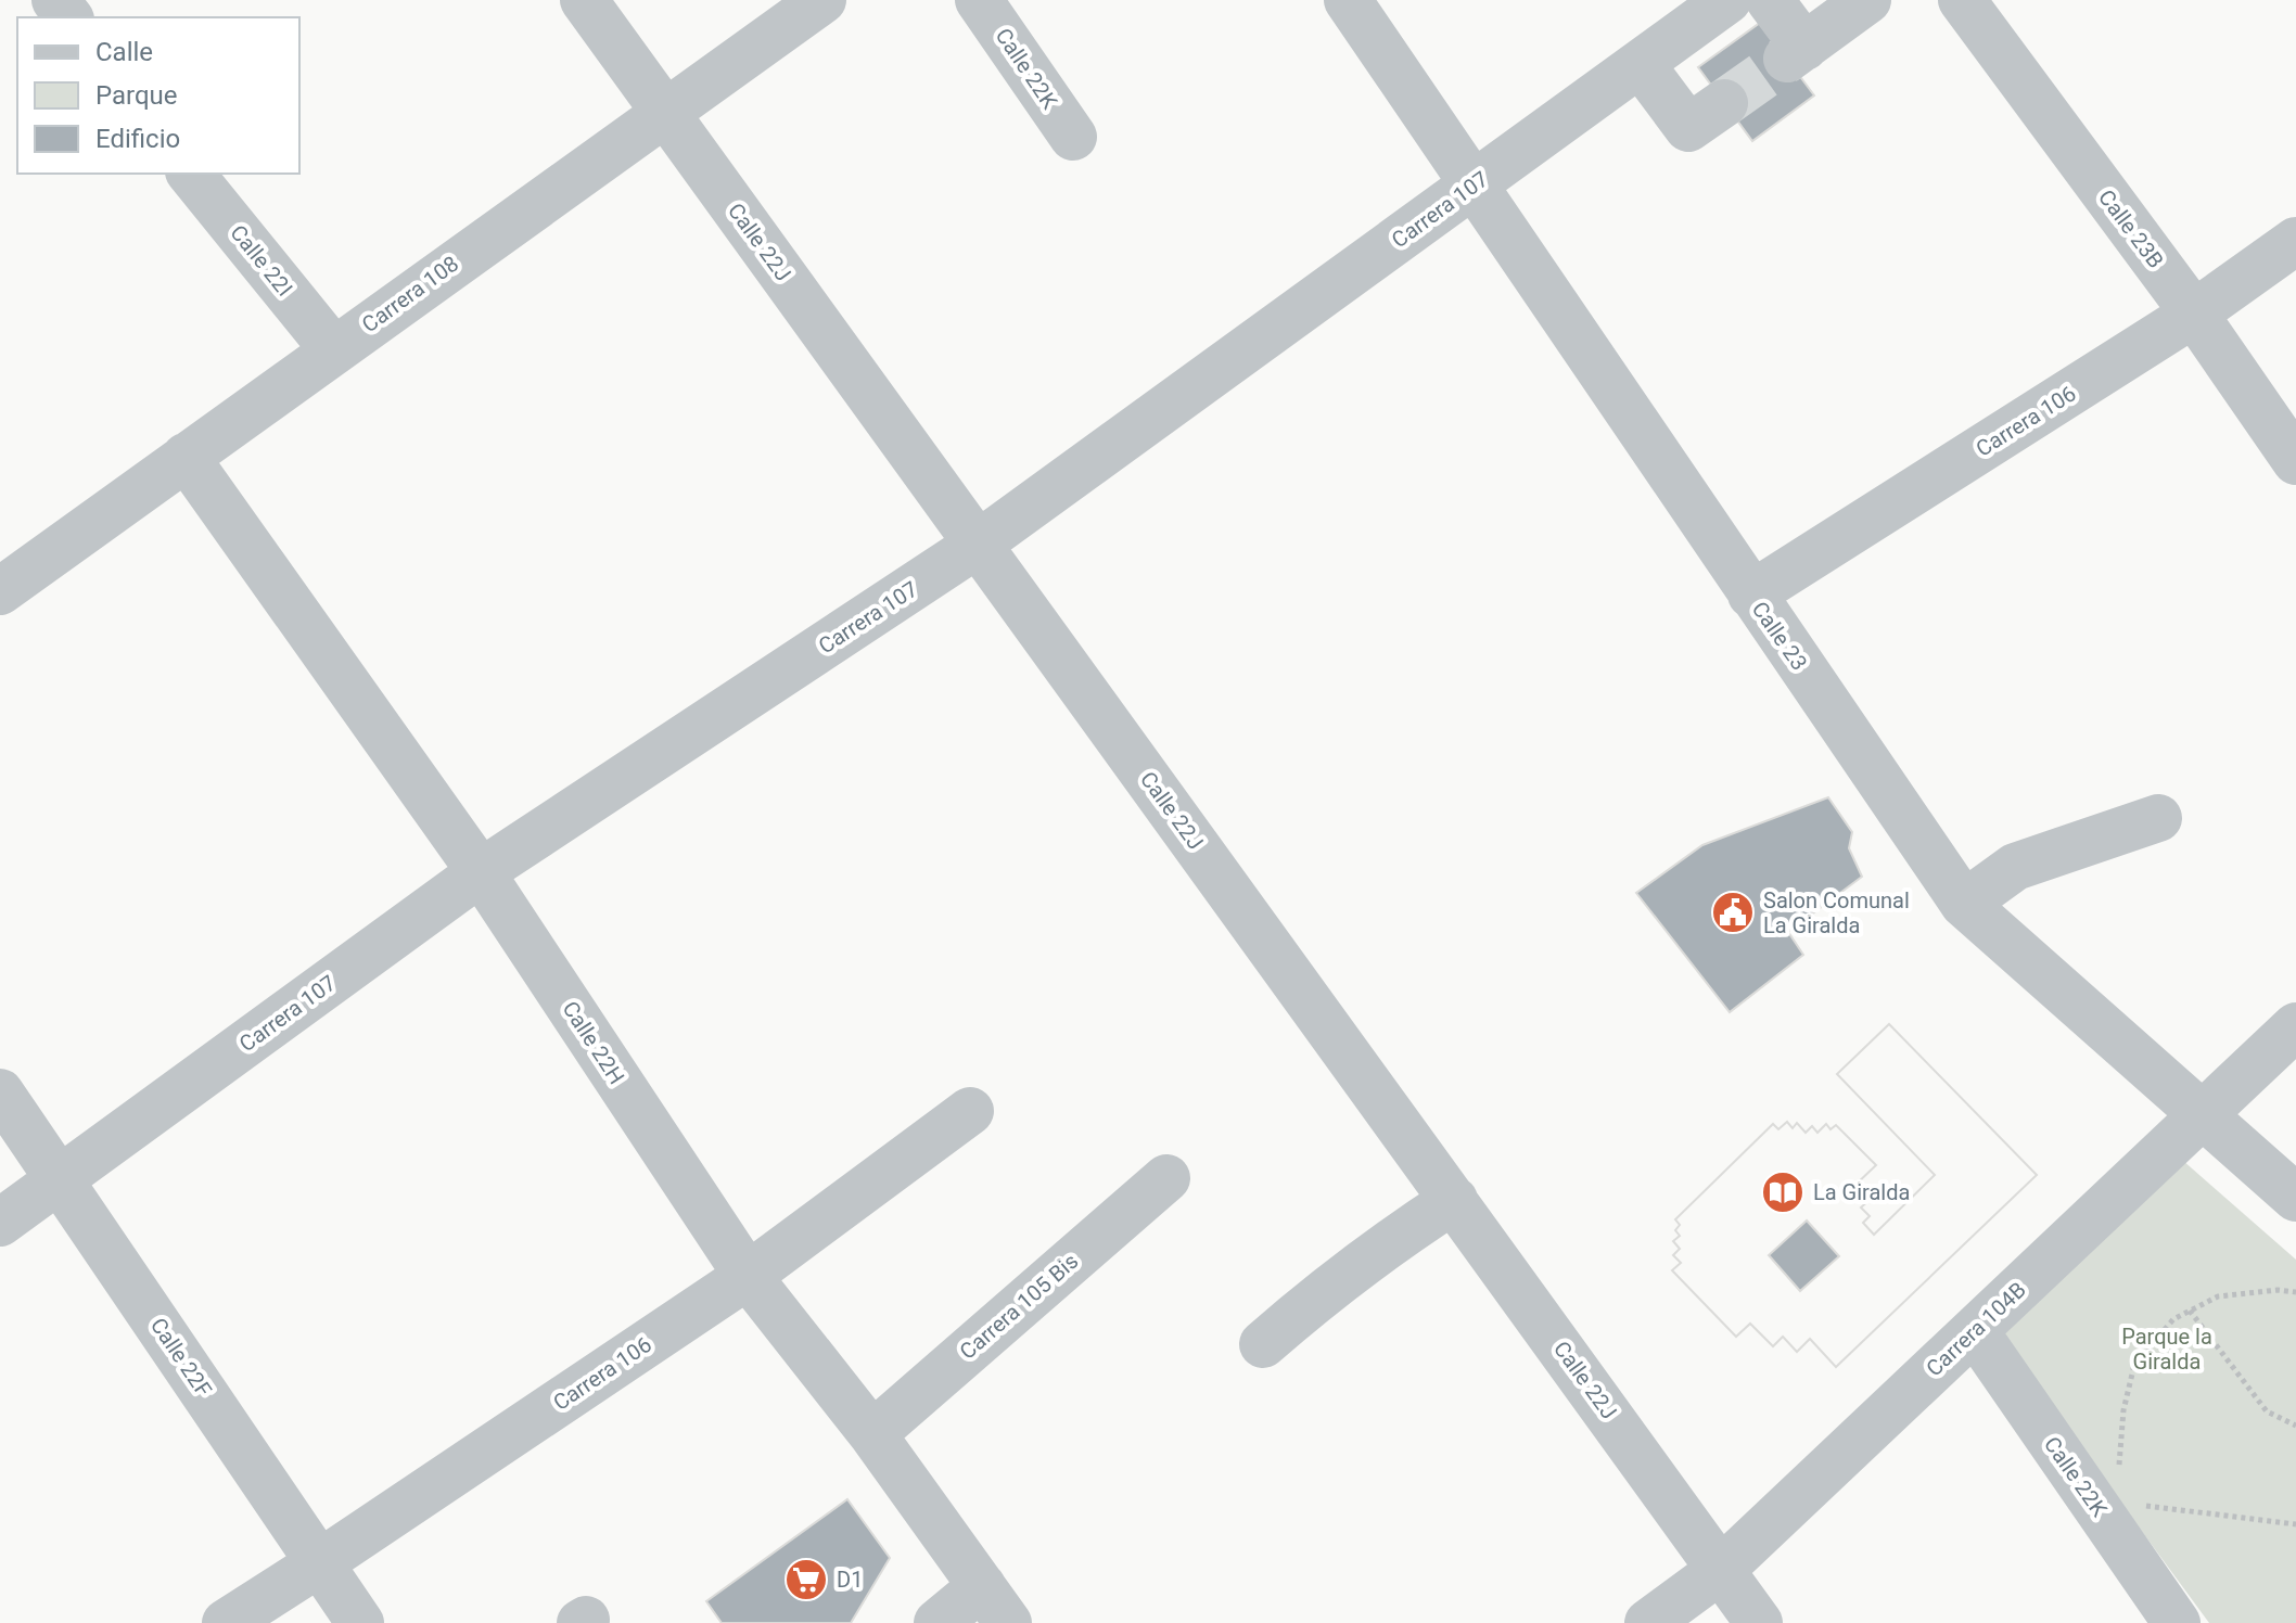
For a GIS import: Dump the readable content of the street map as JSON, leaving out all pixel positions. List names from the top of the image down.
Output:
{
  "streets": {
    "street": [
      "Calle 22K",
      "Carrera 107",
      "Calle 23B",
      "Calle 22J",
      "Calle 22I",
      "Carrera 108",
      "Carrera 106",
      "Calle 23",
      "Calle 22H",
      "Carrera 105 Bis",
      "Carrera 104B",
      "Calle 22F"
    ]
  },
  "crossings": [
    ["Calle 22K", "Carrera 104B"],
    ["Carrera 107", "Calle 22J"],
    ["Carrera 107", "Calle 23"],
    ["Carrera 107", "Calle 22H"],
    ["Carrera 107", "Calle 22F"],
    ["Calle 23B", "Carrera 106"],
    ["Calle 22J", "Carrera 108"],
    ["Calle 22J", "Carrera 104B"],
    ["Calle 22I", "Carrera 108"],
    ["Carrera 108", "Calle 22H"],
    ["Carrera 106", "Calle 23"],
    ["Carrera 106", "Calle 22H"],
    ["Carrera 106", "Calle 22F"],
    ["Calle 23", "Carrera 104B"],
    ["Calle 22H", "Carrera 105 Bis"]
  ],
  "parks": ["Parque la Giralda"],
  "places": {
    "public building": ["Salon Comunal La Giralda"],
    "library": ["La Giralda"],
    "supermarket": ["D1"]
  },
  "legend": ["Calle", "Parque", "Edificio"]
}
